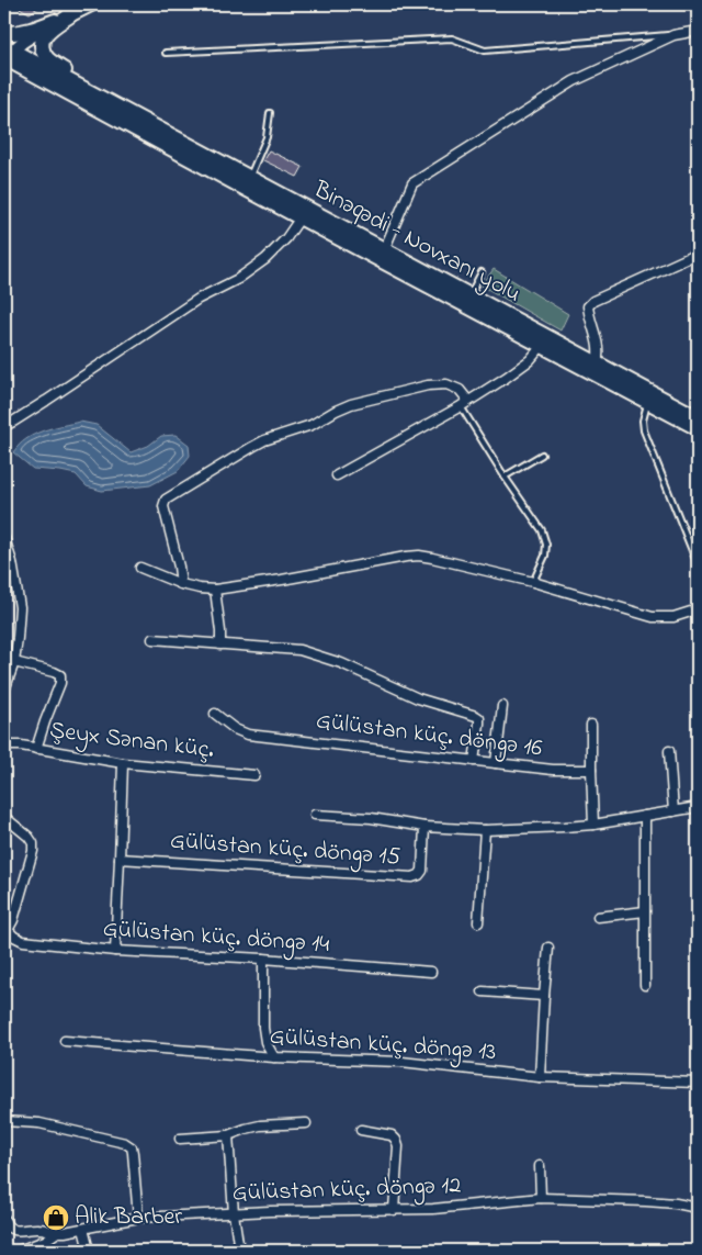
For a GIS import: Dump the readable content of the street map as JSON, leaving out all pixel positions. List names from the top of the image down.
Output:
{
  "streets": {
    "main road": ["Binəqədi - Novxanı yolu"],
    "street": [
      "Gülüstan küç. döngə 16",
      "Şeyx Sənan küç.",
      "Gülüstan küç. döngə 15",
      "Gülüstan küç. döngə 14",
      "Gülüstan küç. döngə 13",
      "Gülüstan küç. döngə 12"
    ]
  },
  "places": {
    "shop": ["Alik Barber"]
  }
}
